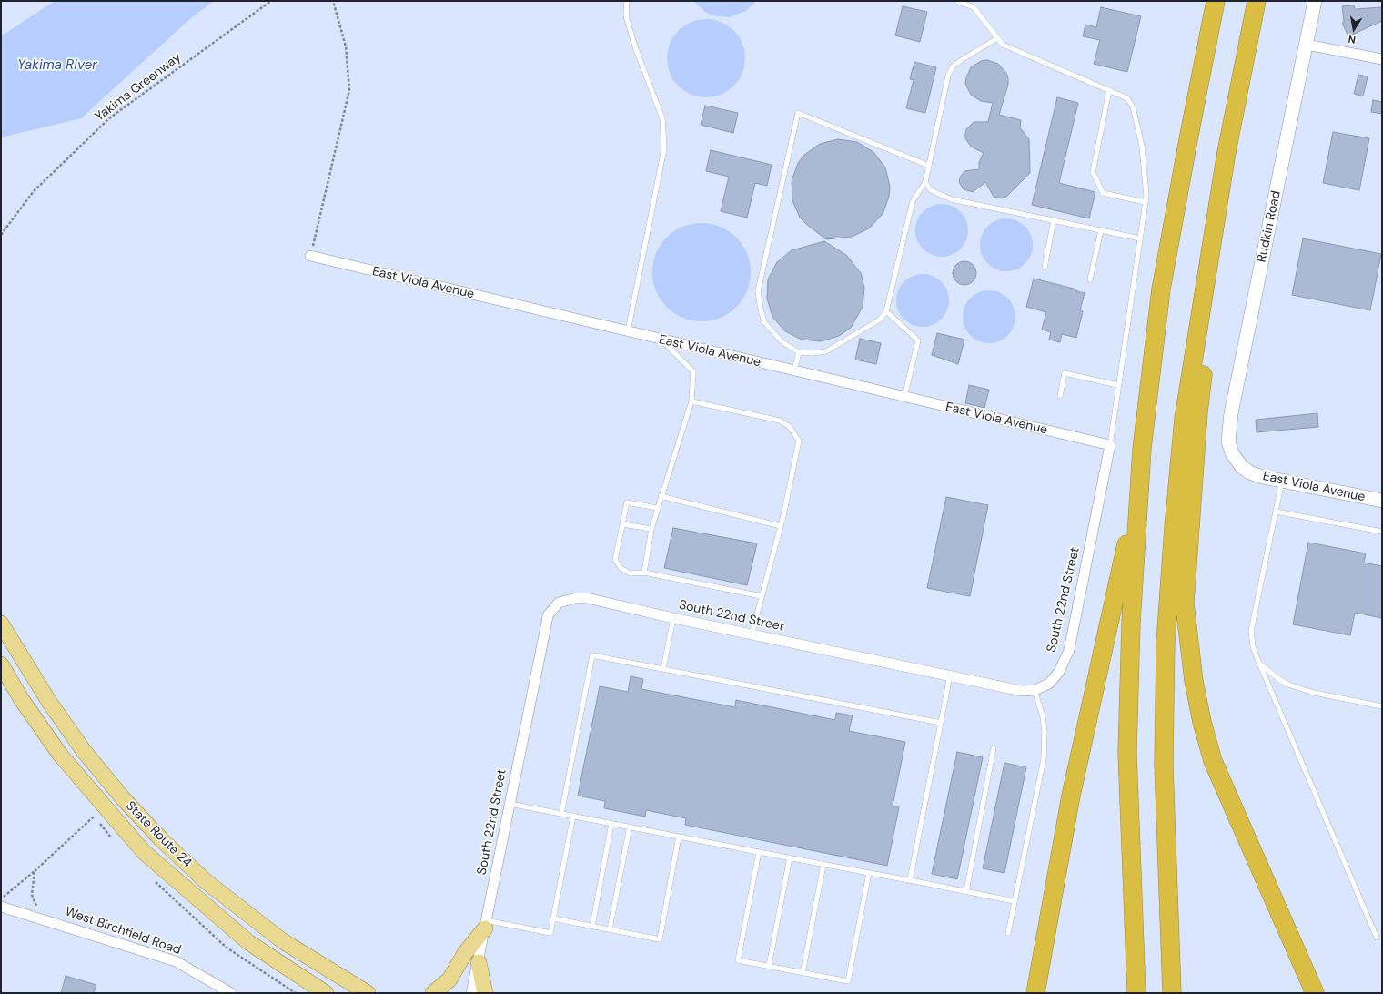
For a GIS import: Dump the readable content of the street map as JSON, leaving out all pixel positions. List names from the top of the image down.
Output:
{
  "streets": {
    "main road": ["State Route 24"],
    "street": [
      "Rudkin Road",
      "East Viola Avenue",
      "South 22nd Street",
      "West Birchfield Road"
    ],
    "path": ["Yakima Greenway"]
  },
  "crossings": [
    ["Rudkin Road", "East Viola Avenue"],
    ["East Viola Avenue", "South 22nd Street"]
  ],
  "water": ["Yakima River"],
  "north": "bottom"
}
